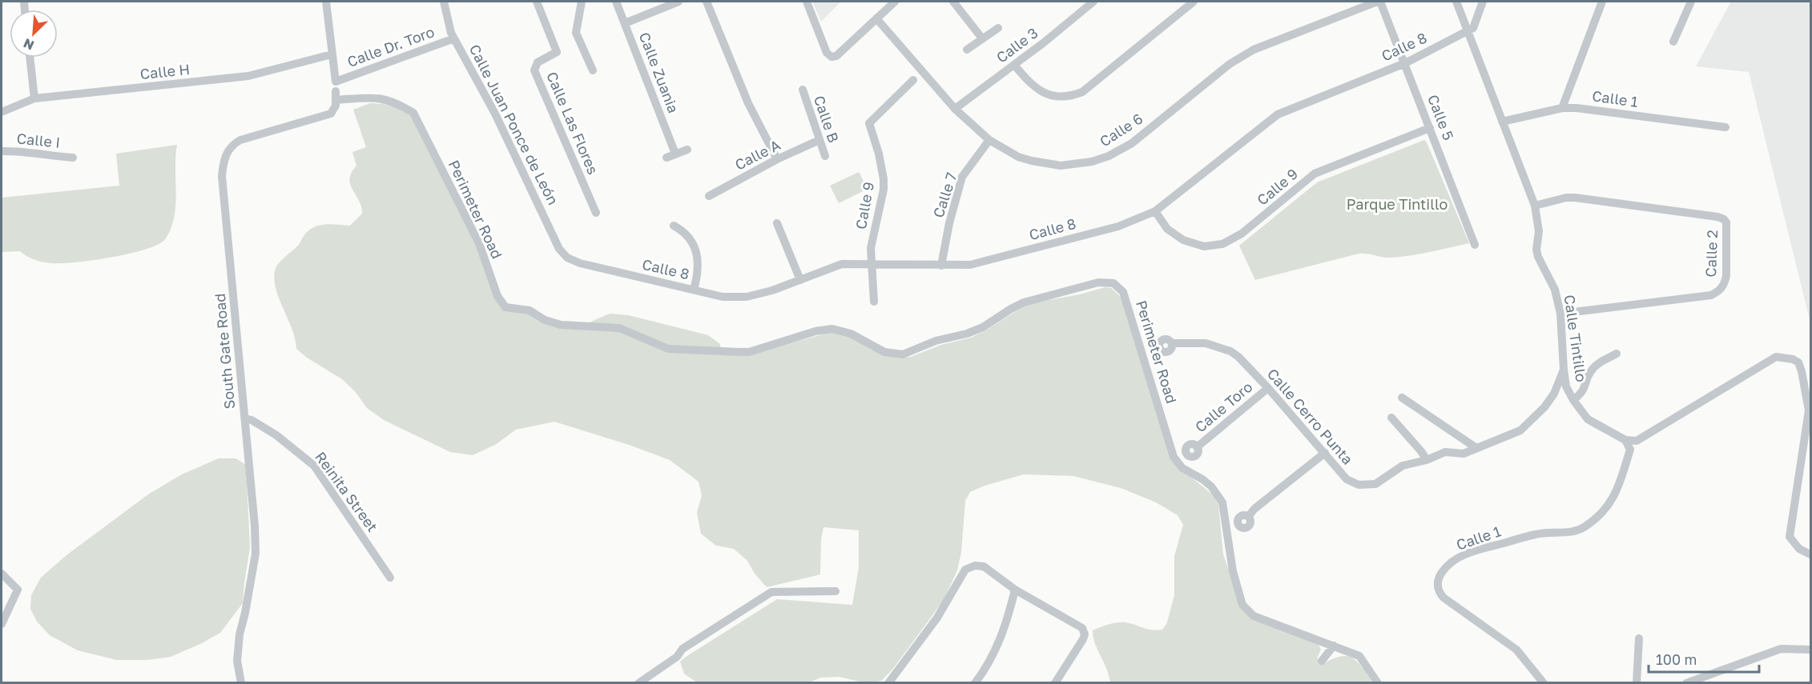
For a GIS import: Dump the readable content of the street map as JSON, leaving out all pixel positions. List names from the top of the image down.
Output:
{
  "streets": {
    "street": [
      "Calle 3",
      "Calle Dr. Toro",
      "Calle 8",
      "Calle H",
      "Calle Zuania",
      "Calle 1",
      "Calle 5",
      "Calle B",
      "Calle Las Flores",
      "Calle Juan Ponce de León",
      "Calle 6",
      "Calle I",
      "Calle A",
      "Calle 9",
      "Calle 7",
      "Perimeter Road",
      "Calle 2",
      "Calle Tintillo",
      "South Gate Road",
      "Calle Toro",
      "Calle Cerro Punta",
      "Reinita Street"
    ]
  },
  "crossings": [
    ["Calle 3", "Calle 6"],
    ["Calle Dr. Toro", "Calle H"],
    ["Calle Dr. Toro", "Calle Juan Ponce de León"],
    ["Calle 8", "Calle 5"],
    ["Calle 8", "Calle Juan Ponce de León"],
    ["Calle 8", "Calle 9"],
    ["Calle 8", "Calle 7"],
    ["Calle 8", "Calle Tintillo"],
    ["Calle 1", "Calle Tintillo"],
    ["Calle 5", "Calle 6"],
    ["Calle 5", "Calle 9"],
    ["Calle B", "Calle A"],
    ["Calle 6", "Calle 7"],
    ["Perimeter Road", "South Gate Road"],
    ["Calle 2", "Calle Tintillo"],
    ["Calle Tintillo", "Calle Cerro Punta"],
    ["South Gate Road", "Reinita Street"],
    ["Calle Toro", "Calle Cerro Punta"]
  ],
  "parks": ["Parque Tintillo"],
  "scale_bar": "100 m",
  "north": "bottom left"
}
